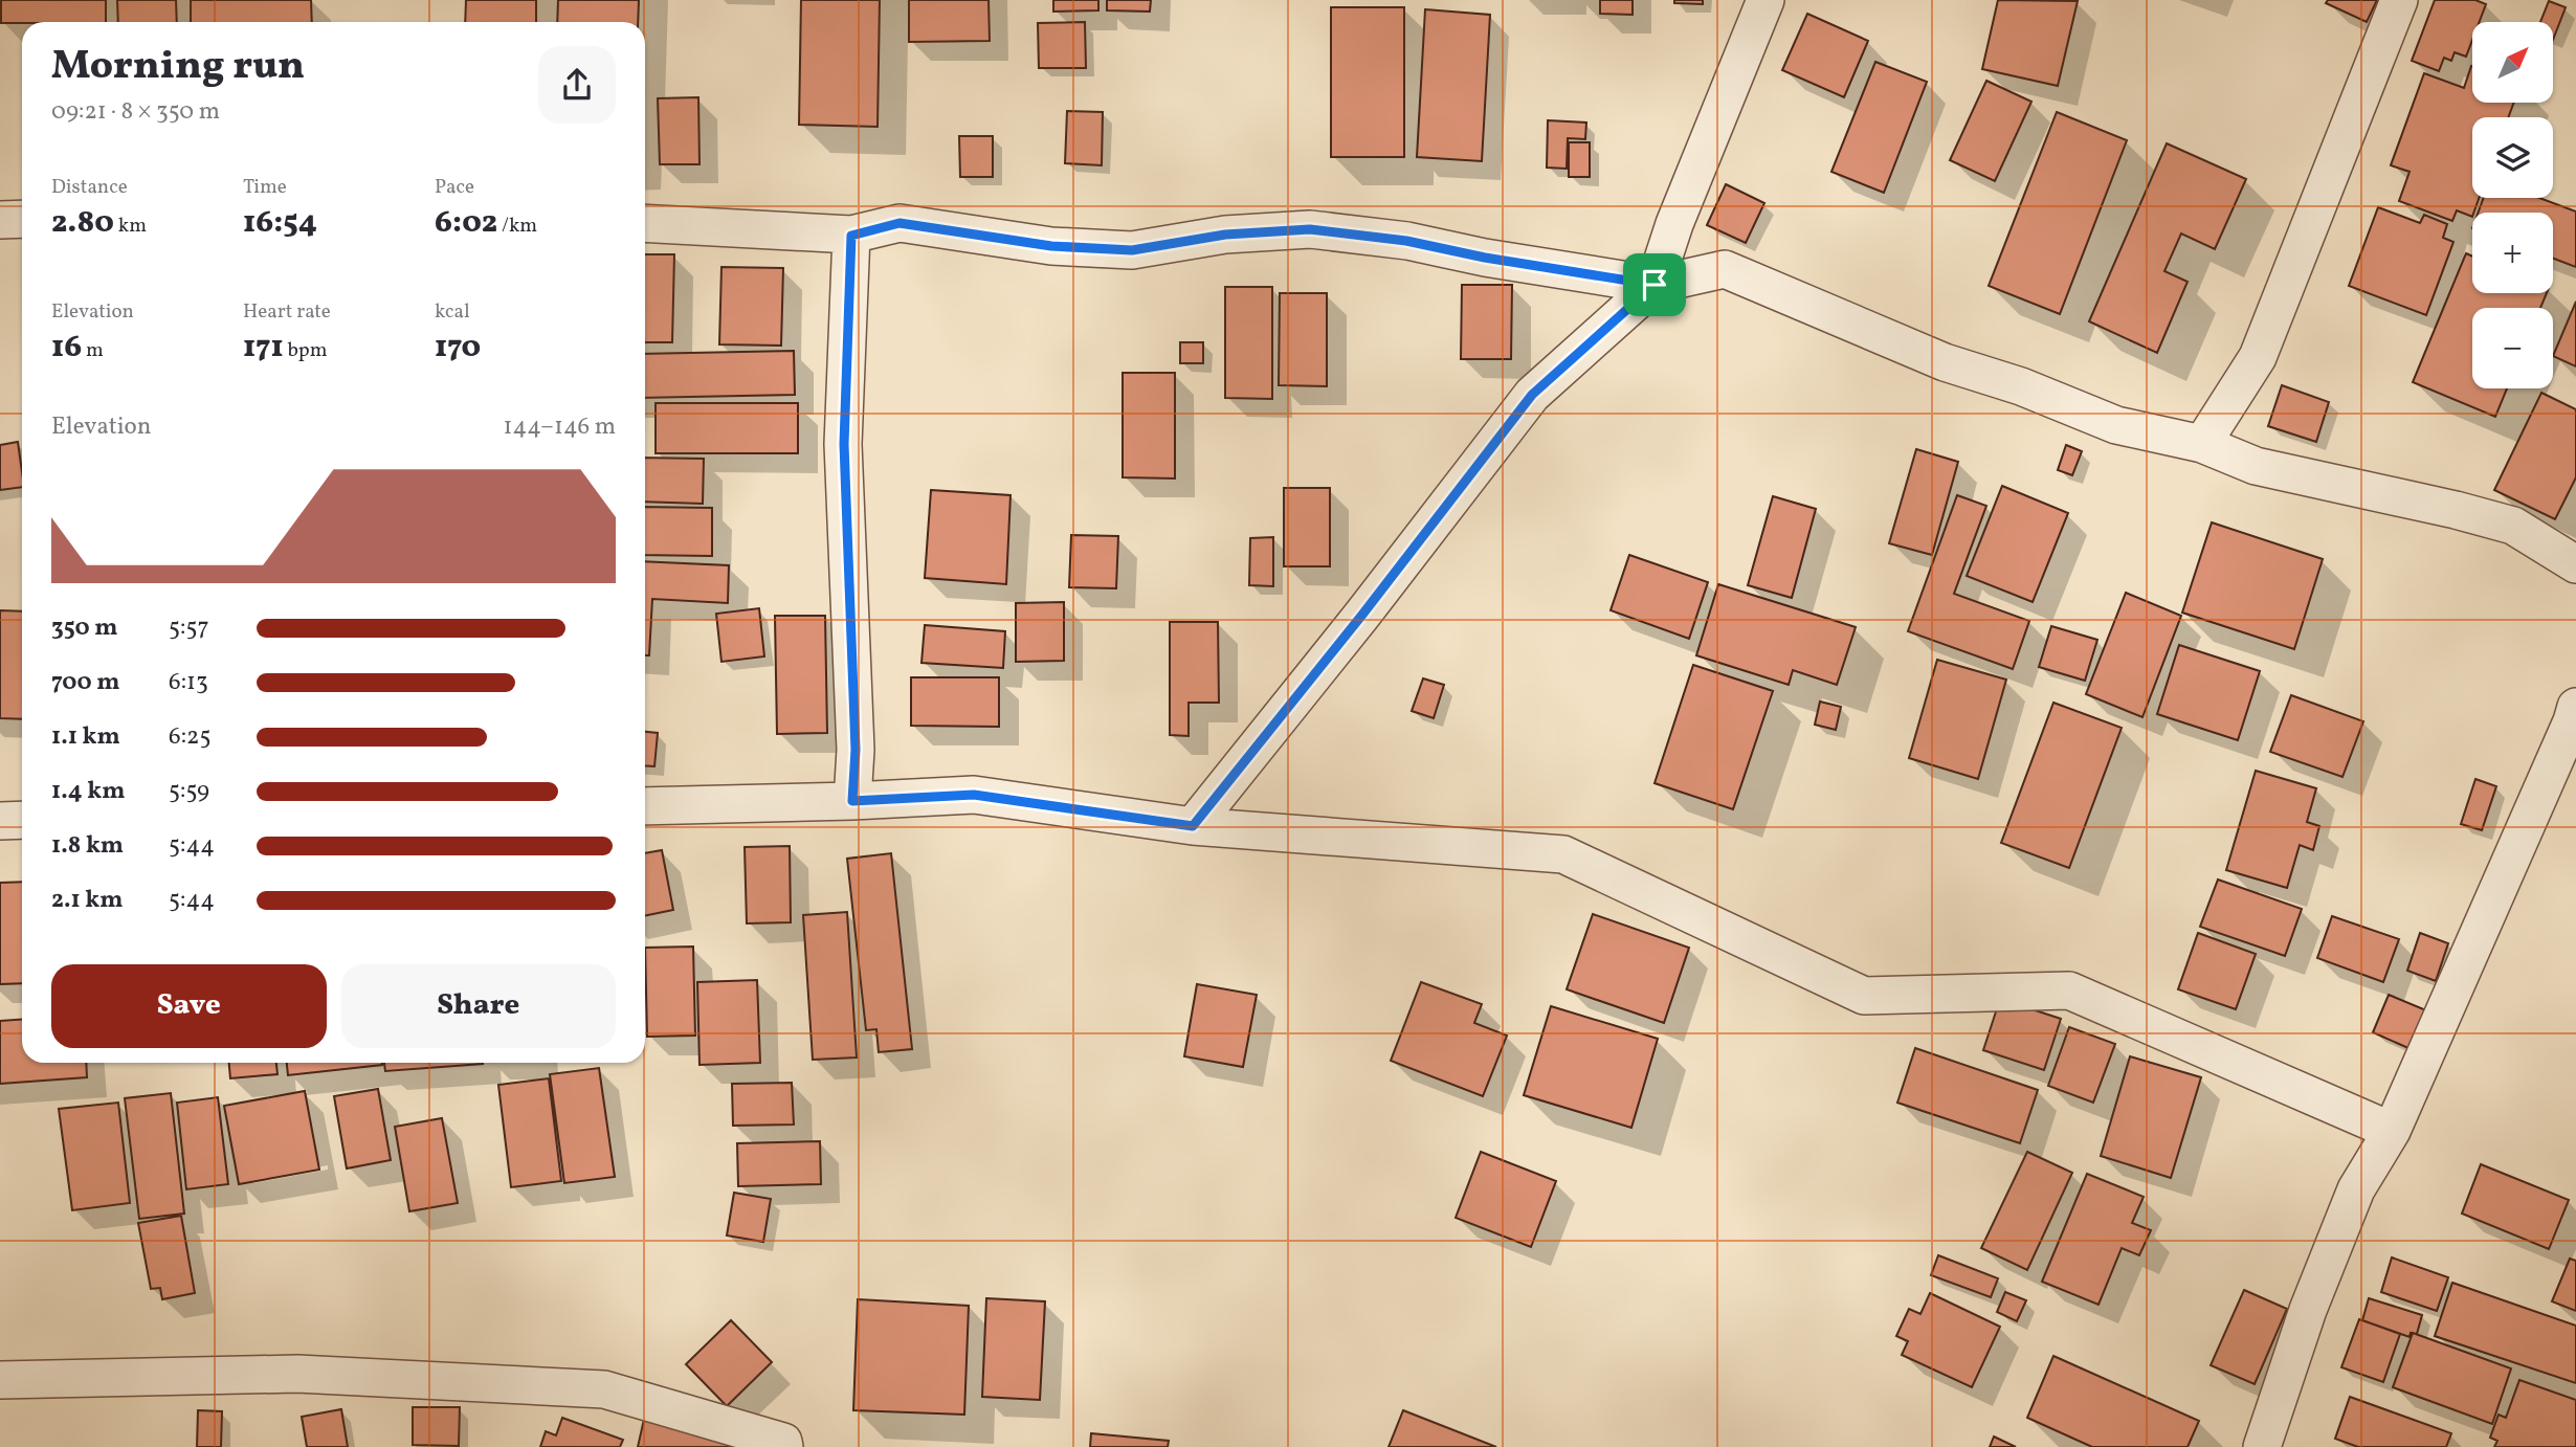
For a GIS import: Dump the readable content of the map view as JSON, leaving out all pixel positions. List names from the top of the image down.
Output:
{
  "north": "top right",
  "page": {
    "map_buttons": ["+", "−"],
    "heading": ["Morning run", "09:21 · 8 × 350 m"],
    "stats": [
      ["Distance", "2.80 km"],
      ["Time", "16:54"],
      ["Pace", "6:02 /km"],
      ["Elevation", "16 m"],
      ["Heart rate", "171 bpm"],
      ["kcal", "170"]
    ],
    "chart": ["Elevation", "144–146 m"],
    "list": [
      {
        "name": "350 m",
        "note": "5:57"
      },
      {
        "name": "700 m",
        "note": "6:13"
      },
      {
        "name": "1.1 km",
        "note": "6:25"
      },
      {
        "name": "1.4 km",
        "note": "5:59"
      },
      {
        "name": "1.8 km",
        "note": "5:44"
      },
      {
        "name": "2.1 km",
        "note": "5:44"
      }
    ],
    "buttons": ["Save", "Share"]
  }
}
